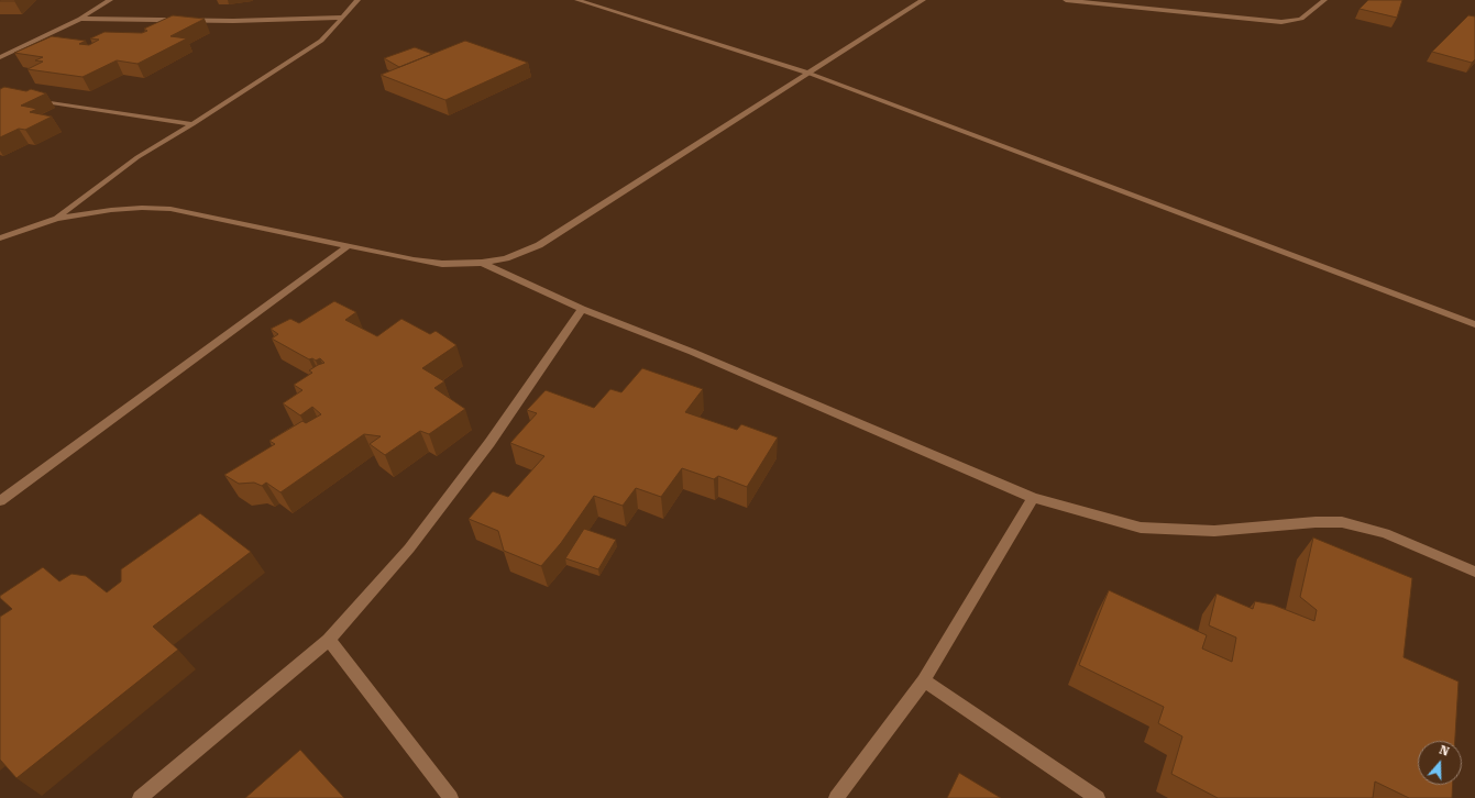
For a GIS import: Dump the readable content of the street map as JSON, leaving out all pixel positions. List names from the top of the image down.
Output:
{
  "north": "top"
}
